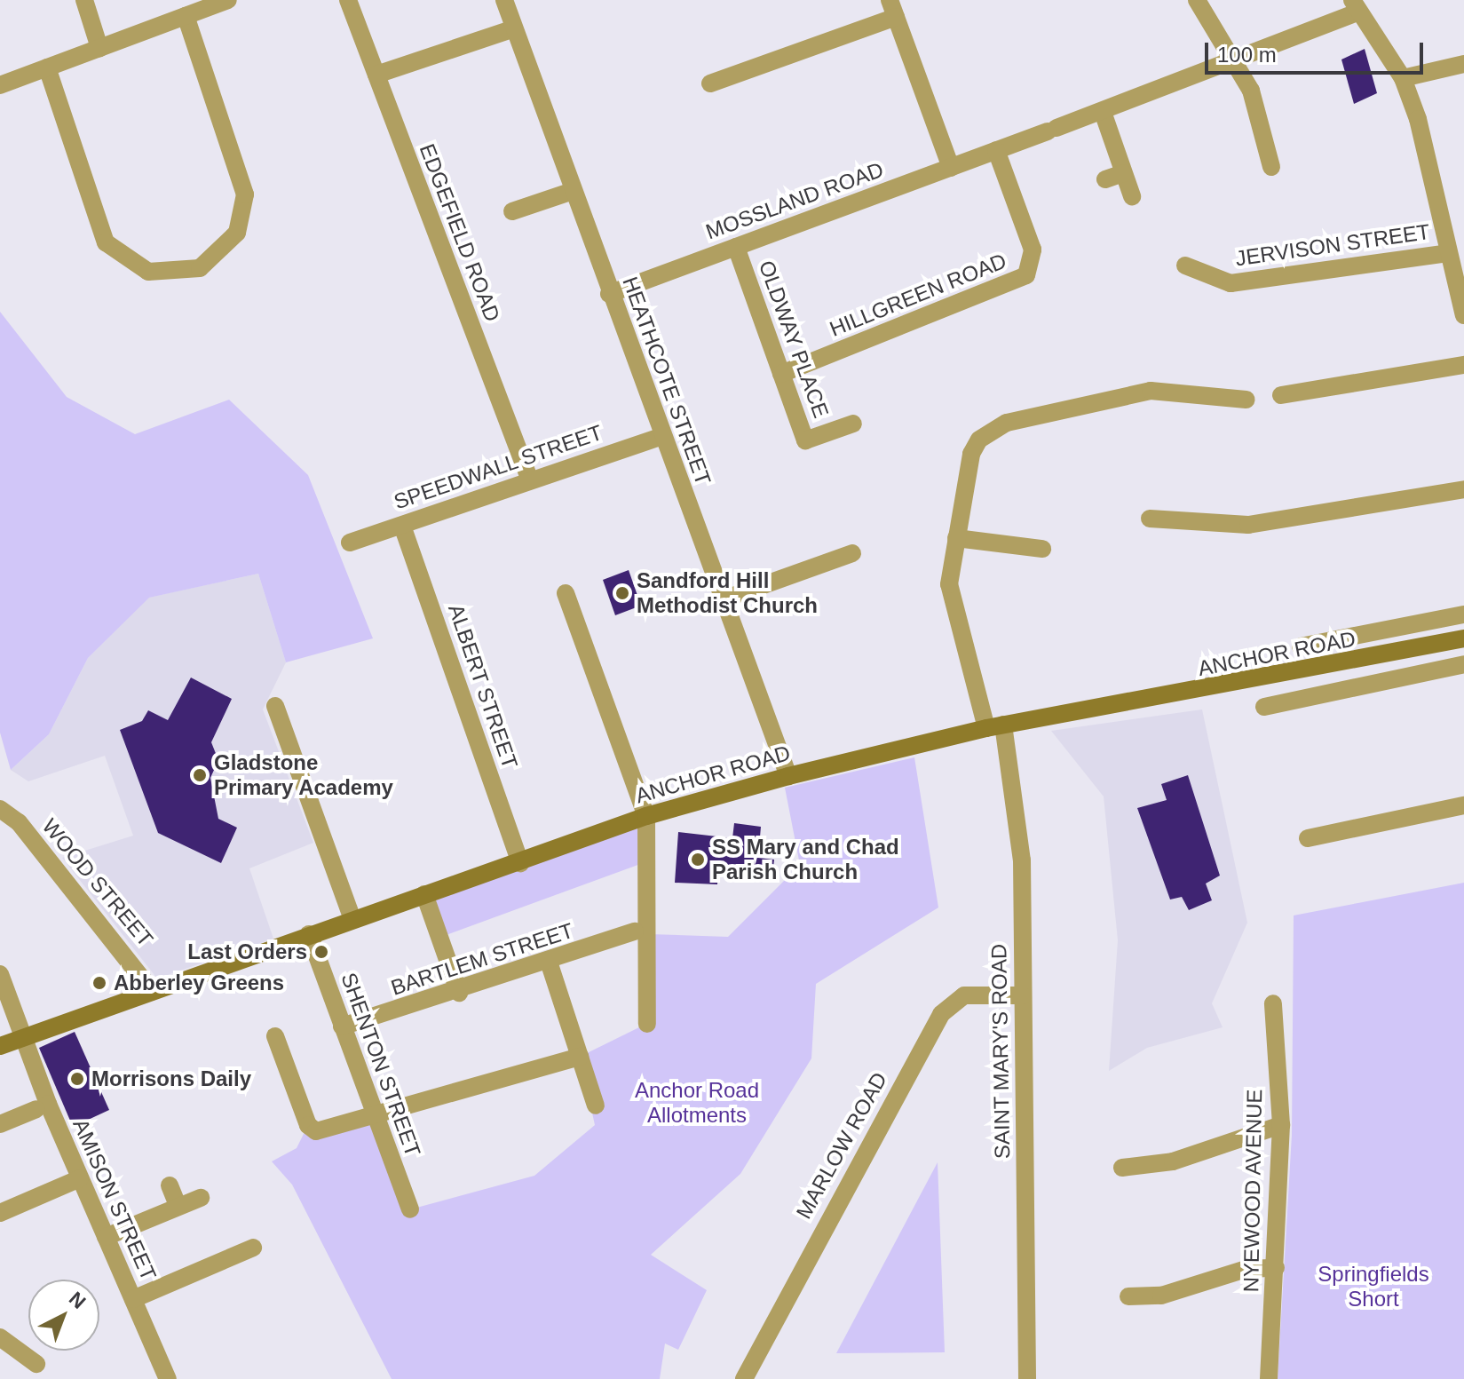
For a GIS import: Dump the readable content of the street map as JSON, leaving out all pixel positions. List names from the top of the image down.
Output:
{
  "streets": {
    "main road": ["ANCHOR ROAD"],
    "street": [
      "MOSSLAND ROAD",
      "EDGEFIELD ROAD",
      "JERVISON STREET",
      "HILLGREEN ROAD",
      "OLDWAY PLACE",
      "HEATHCOTE STREET",
      "SPEEDWALL STREET",
      "ALBERT STREET",
      "WOOD STREET",
      "BARTLEM STREET",
      "SAINT MARY'S ROAD",
      "SHENTON STREET",
      "MARLOW ROAD",
      "NYEWOOD AVENUE",
      "AMISON STREET"
    ]
  },
  "crossings": [
    ["MOSSLAND ROAD", "HILLGREEN ROAD"],
    ["MOSSLAND ROAD", "OLDWAY PLACE"],
    ["MOSSLAND ROAD", "HEATHCOTE STREET"],
    ["EDGEFIELD ROAD", "SPEEDWALL STREET"],
    ["HILLGREEN ROAD", "OLDWAY PLACE"],
    ["HEATHCOTE STREET", "SPEEDWALL STREET"],
    ["HEATHCOTE STREET", "ANCHOR ROAD"],
    ["SPEEDWALL STREET", "ALBERT STREET"],
    ["ANCHOR ROAD", "ALBERT STREET"],
    ["ANCHOR ROAD", "WOOD STREET"],
    ["ANCHOR ROAD", "SAINT MARY'S ROAD"],
    ["ANCHOR ROAD", "SHENTON STREET"],
    ["ANCHOR ROAD", "AMISON STREET"],
    ["BARTLEM STREET", "SHENTON STREET"],
    ["SAINT MARY'S ROAD", "MARLOW ROAD"]
  ],
  "parks": ["Anchor Road Allotments", "Springfields Short"],
  "places": [
    "Sandford Hill Methodist Church",
    "Gladstone Primary Academy",
    "SS Mary and Chad Parish Church",
    "Last Orders",
    "Abberley Greens",
    "Morrisons Daily"
  ],
  "scale_bar": "100 m",
  "north": "top right"
}
